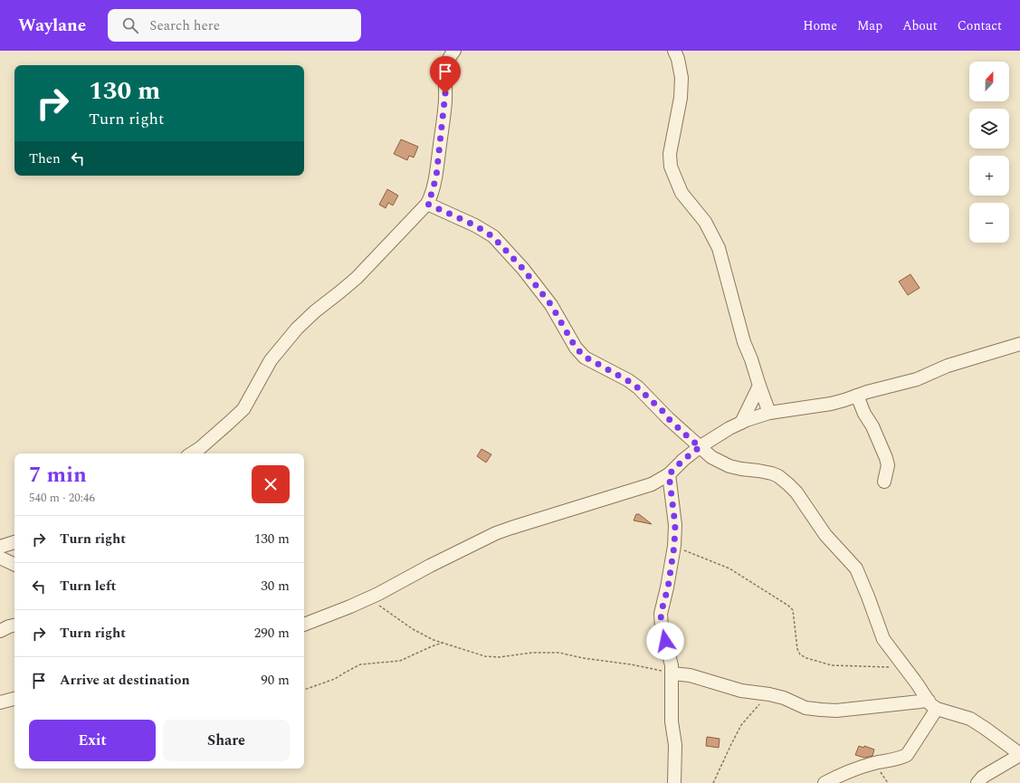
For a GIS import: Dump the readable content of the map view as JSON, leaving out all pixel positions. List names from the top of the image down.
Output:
{
  "north": "top",
  "page": {
    "header": "Waylane",
    "search": "Search here",
    "nav": [
      "Home",
      "Map",
      "About",
      "Contact"
    ],
    "map_buttons": ["+", "−"],
    "turn": ["130 m", "Turn right"],
    "then": "Then",
    "heading": ["7 min", "540 m · 20:46"],
    "list": [
      {
        "name": "Turn right",
        "value": "130 m"
      },
      {
        "name": "Turn left",
        "value": "30 m"
      },
      {
        "name": "Turn right",
        "value": "290 m"
      },
      {
        "name": "Arrive at destination",
        "value": "90 m"
      }
    ],
    "buttons": ["Exit", "Share"]
  }
}
